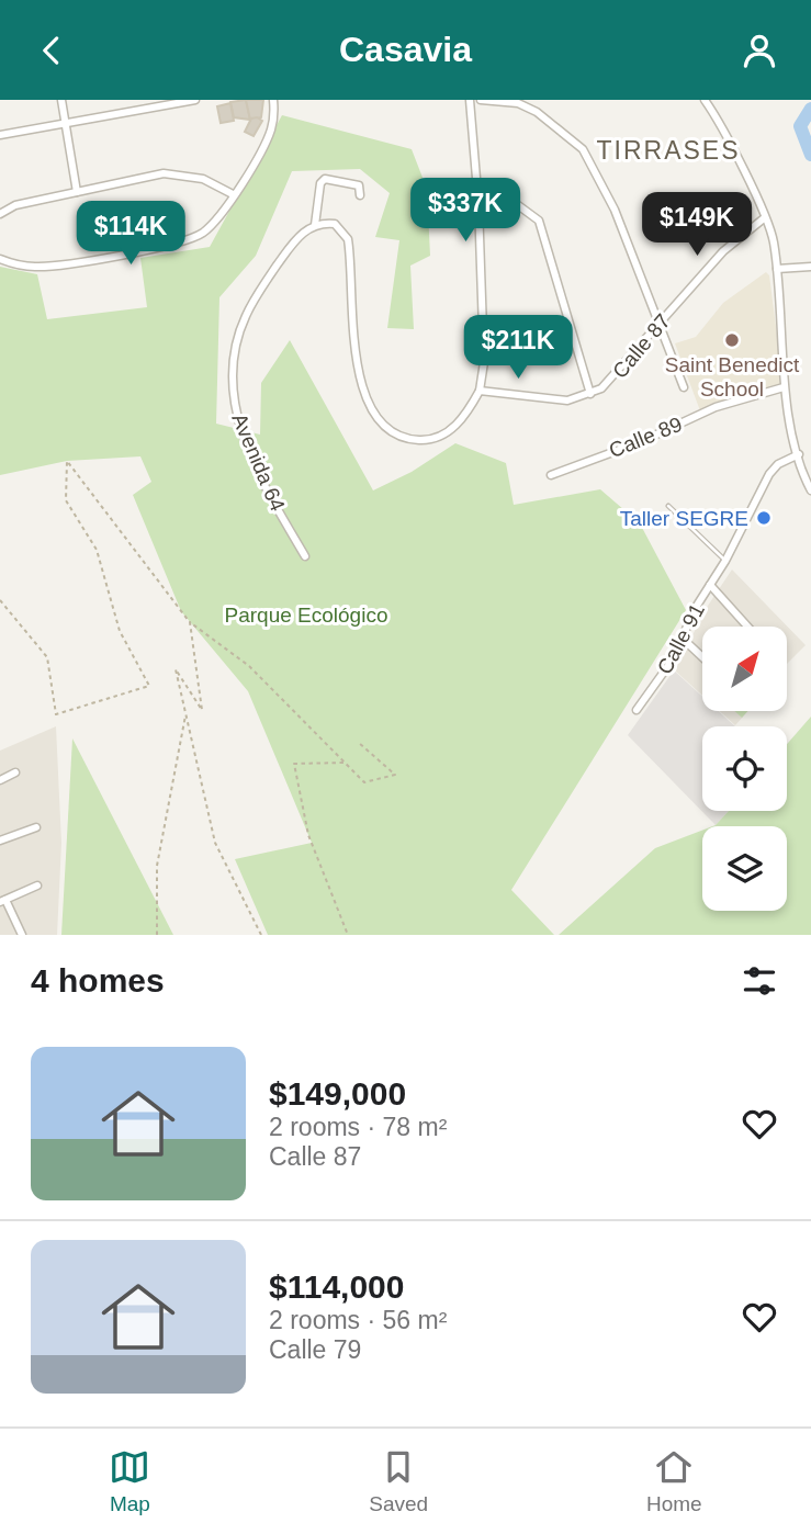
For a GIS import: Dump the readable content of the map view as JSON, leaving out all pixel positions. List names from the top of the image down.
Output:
{
  "streets": {
    "street": [
      "Calle 87",
      "Calle 89",
      "Avenida 64",
      "Calle 91"
    ]
  },
  "districts": ["TIRRASES"],
  "parks": ["Parque Ecológico"],
  "places": ["Saint Benedict School", "Taller SEGRE"],
  "north": "top right",
  "page": {
    "header": "Casavia",
    "price": [
      "$337K",
      "$149K",
      "$114K",
      "$211K"
    ],
    "heading": "4 homes",
    "list": [
      {
        "name": "$149,000",
        "note": "2 rooms · 78 m² · Calle 87"
      },
      {
        "name": "$114,000",
        "note": "2 rooms · 56 m² · Calle 79"
      }
    ],
    "tabs": ["Map", "Saved", "Home"]
  }
}
